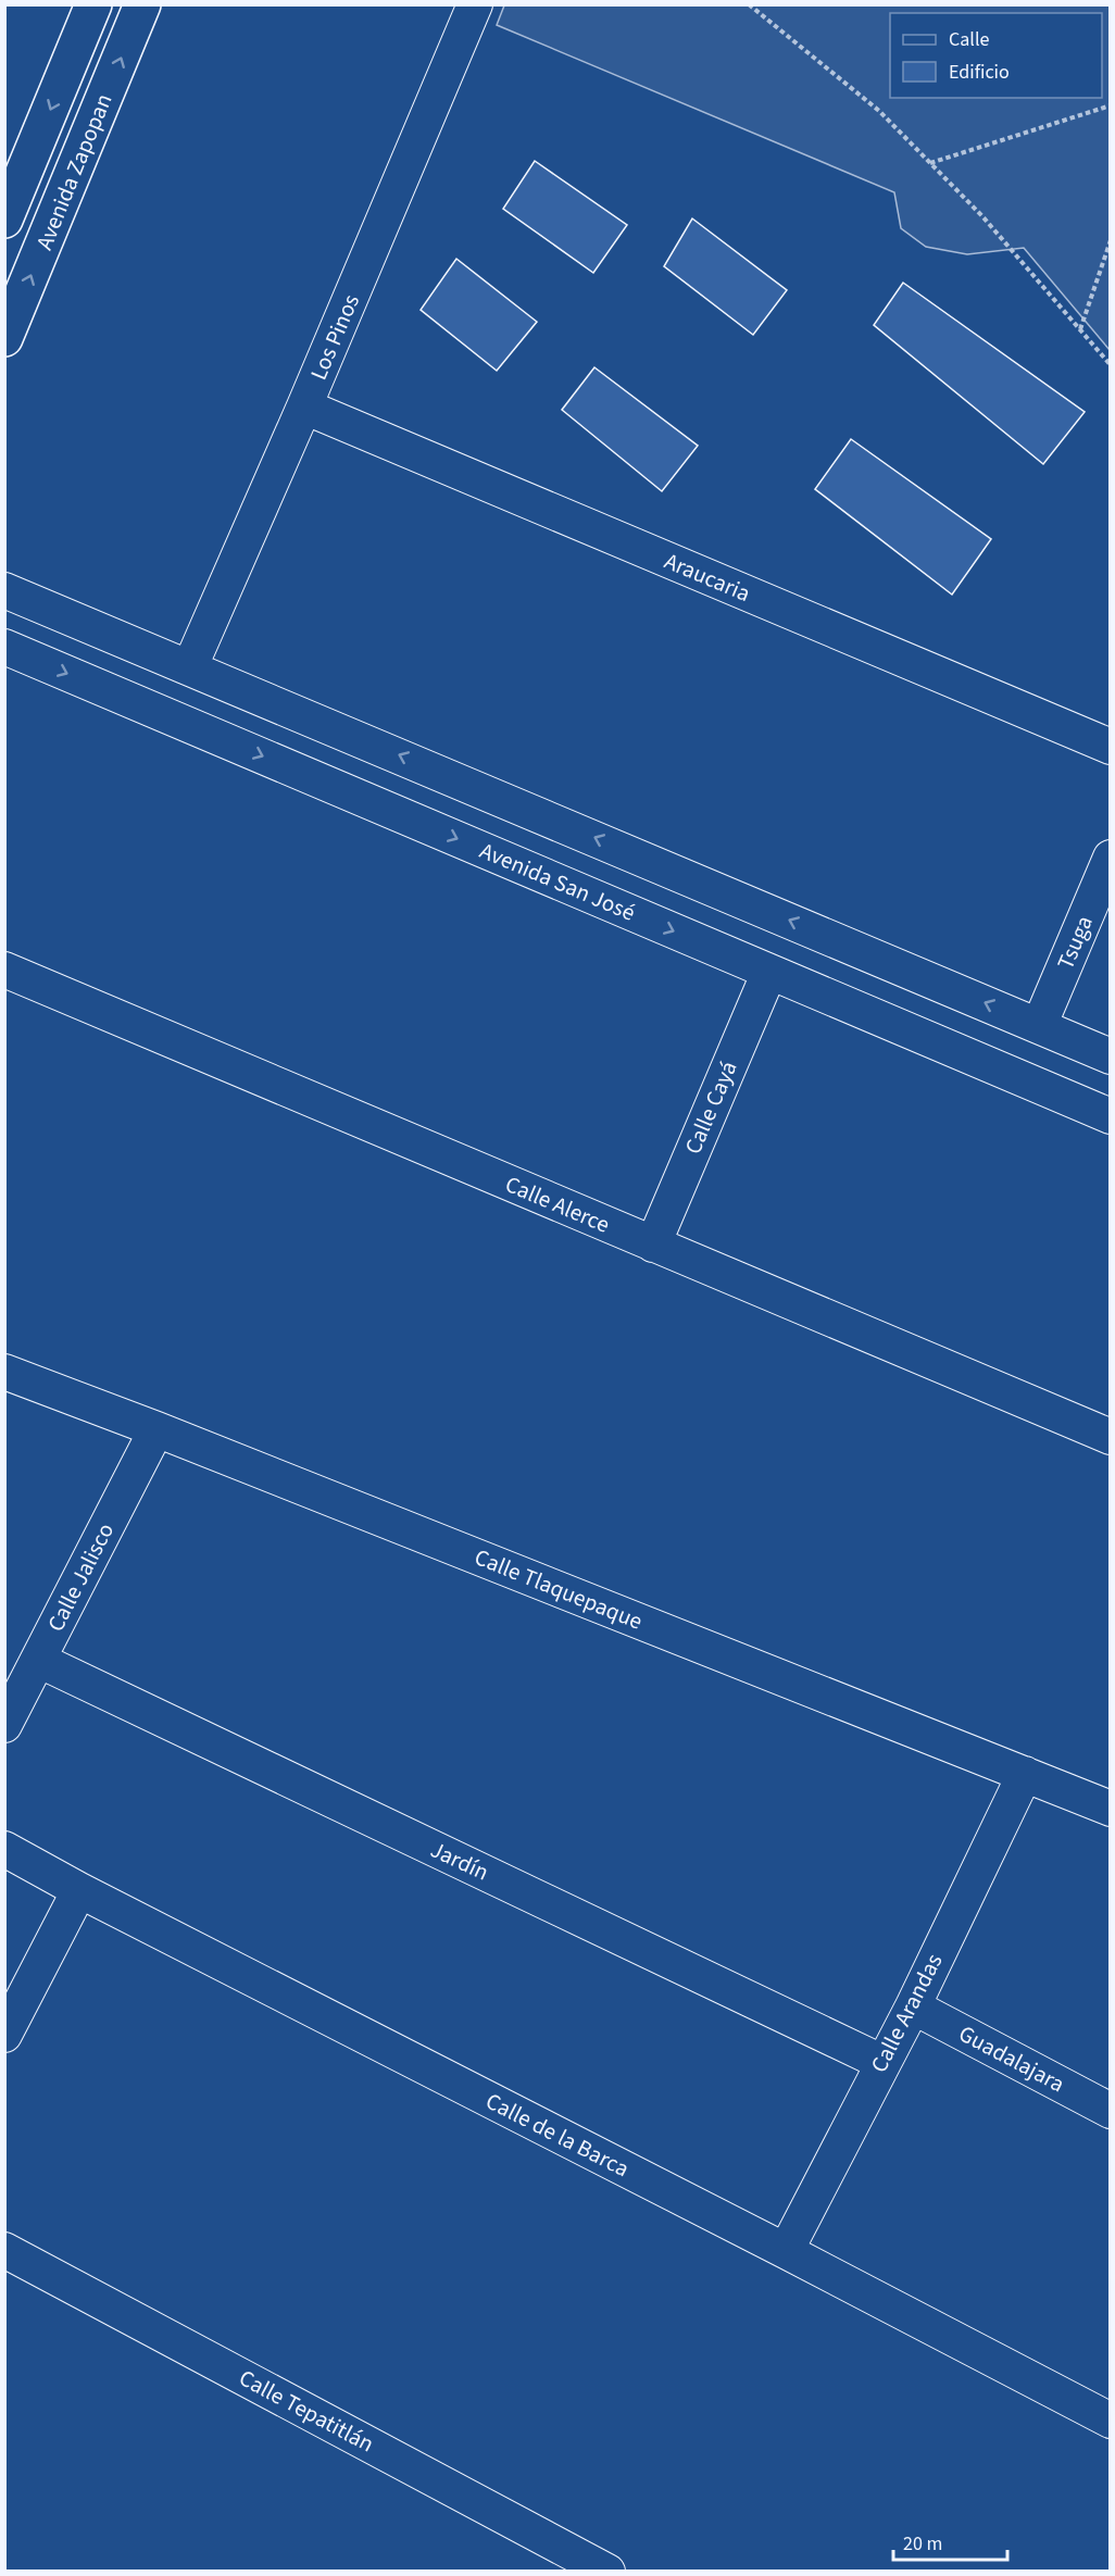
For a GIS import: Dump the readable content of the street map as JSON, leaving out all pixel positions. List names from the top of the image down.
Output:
{
  "streets": {
    "street": [
      "Avenida Zapopan",
      "Los Pinos",
      "Araucaria",
      "Avenida San José",
      "Tsuga",
      "Calle Cayá",
      "Calle Alerce",
      "Calle Jalisco",
      "Calle Tlaquepaque",
      "Jardín",
      "Calle Arandas",
      "Guadalajara",
      "Calle de la Barca",
      "Calle Tepatitlán"
    ]
  },
  "crossings": [
    ["Los Pinos", "Araucaria"],
    ["Avenida San José", "Calle Cayá"],
    ["Calle Cayá", "Calle Alerce"],
    ["Calle Jalisco", "Calle Tlaquepaque"],
    ["Calle Jalisco", "Jardín"],
    ["Calle Tlaquepaque", "Calle Arandas"],
    ["Jardín", "Calle Arandas"],
    ["Calle Arandas", "Guadalajara"],
    ["Calle Arandas", "Calle de la Barca"]
  ],
  "legend": ["Calle", "Edificio"],
  "scale_bar": "20 m"
}
